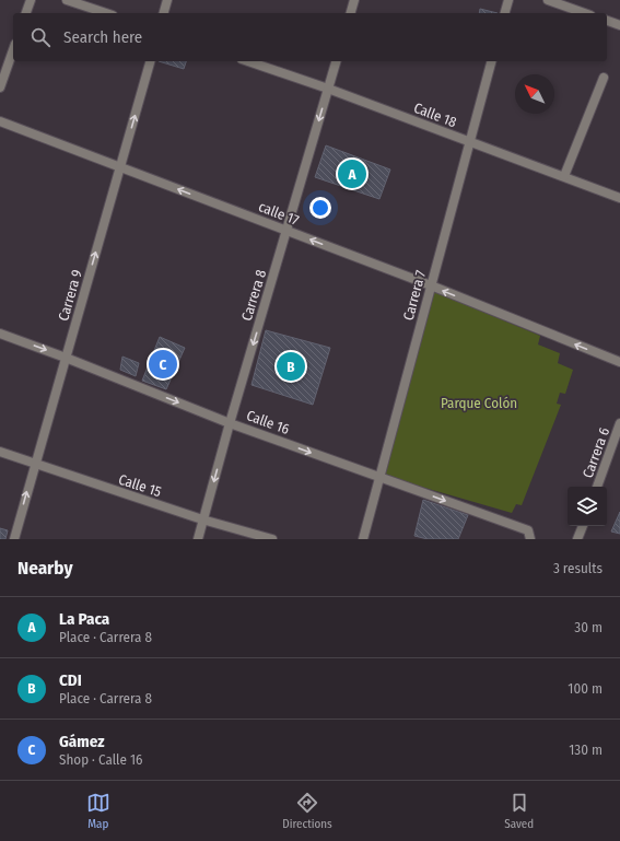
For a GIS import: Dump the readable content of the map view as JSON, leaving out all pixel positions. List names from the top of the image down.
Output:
{
  "streets": {
    "street": [
      "Calle 18",
      "calle 17",
      "Carrera 9",
      "Carrera 8",
      "Carrera 7",
      "Calle 16",
      "Carrera 6",
      "Calle 15"
    ]
  },
  "crossings": [
    ["Calle 18", "Carrera 8"],
    ["Calle 18", "Carrera 7"],
    ["calle 17", "Carrera 9"],
    ["calle 17", "Carrera 8"],
    ["calle 17", "Carrera 7"],
    ["Carrera 9", "Calle 16"],
    ["Carrera 9", "Calle 15"],
    ["Carrera 8", "Calle 16"],
    ["Carrera 8", "Calle 15"],
    ["Carrera 7", "Calle 16"]
  ],
  "one_way": [
    "calle 17",
    "Carrera 9",
    "Carrera 8",
    "Calle 16"
  ],
  "parks": ["Parque Colón"],
  "north": "top left",
  "page": {
    "search": "Search here",
    "pins": ["A", "C", "B"],
    "heading": ["Nearby", "3 results"],
    "list": [
      {
        "mark": "A",
        "name": "La Paca",
        "note": "Place · Carrera 8",
        "value": "30 m"
      },
      {
        "mark": "B",
        "name": "CDI",
        "note": "Place · Carrera 8",
        "value": "100 m"
      },
      {
        "mark": "C",
        "name": "Gámez",
        "note": "Shop · Calle 16",
        "value": "130 m"
      }
    ],
    "nav": ["Map", "Directions", "Saved"]
  }
}
